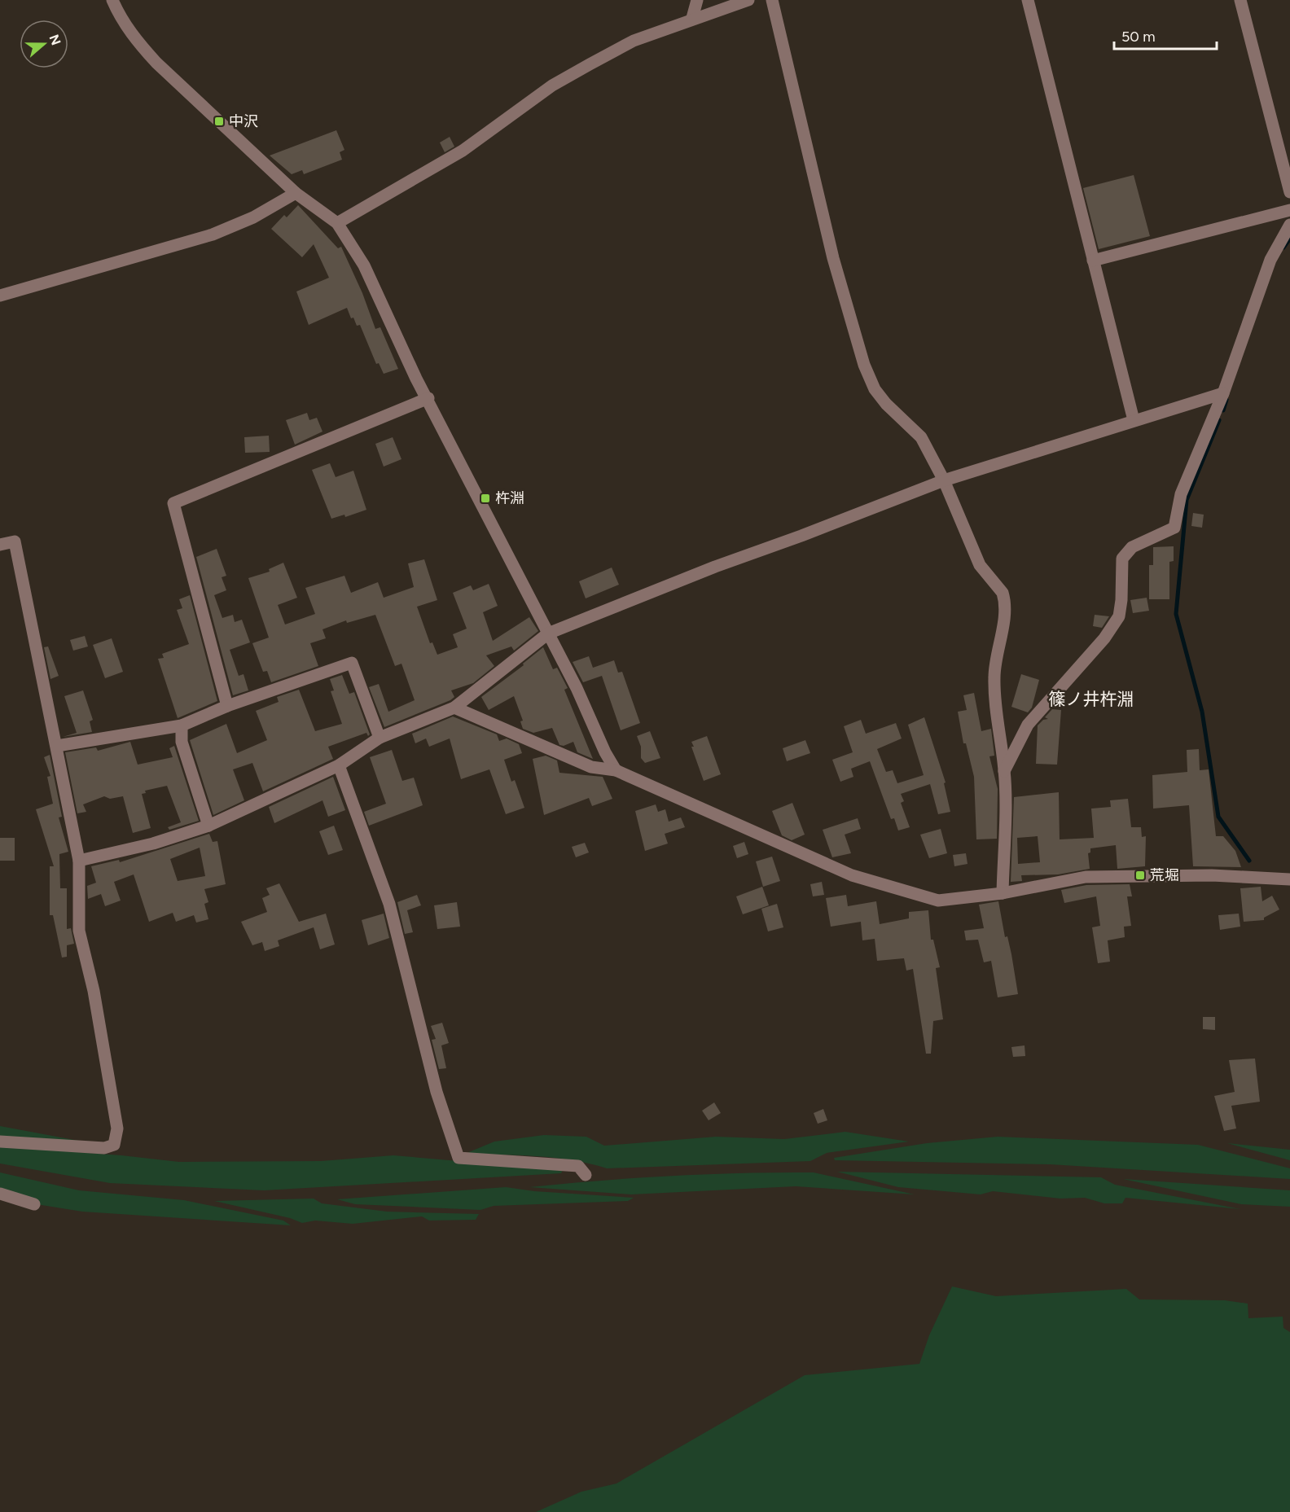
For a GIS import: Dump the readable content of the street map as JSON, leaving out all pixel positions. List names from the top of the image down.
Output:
{
  "districts": ["篠ノ井杵淵"],
  "places": {
    "transit": ["中沢", "杵淵", "荒堀"]
  },
  "scale_bar": "50 m",
  "north": "right"
}
